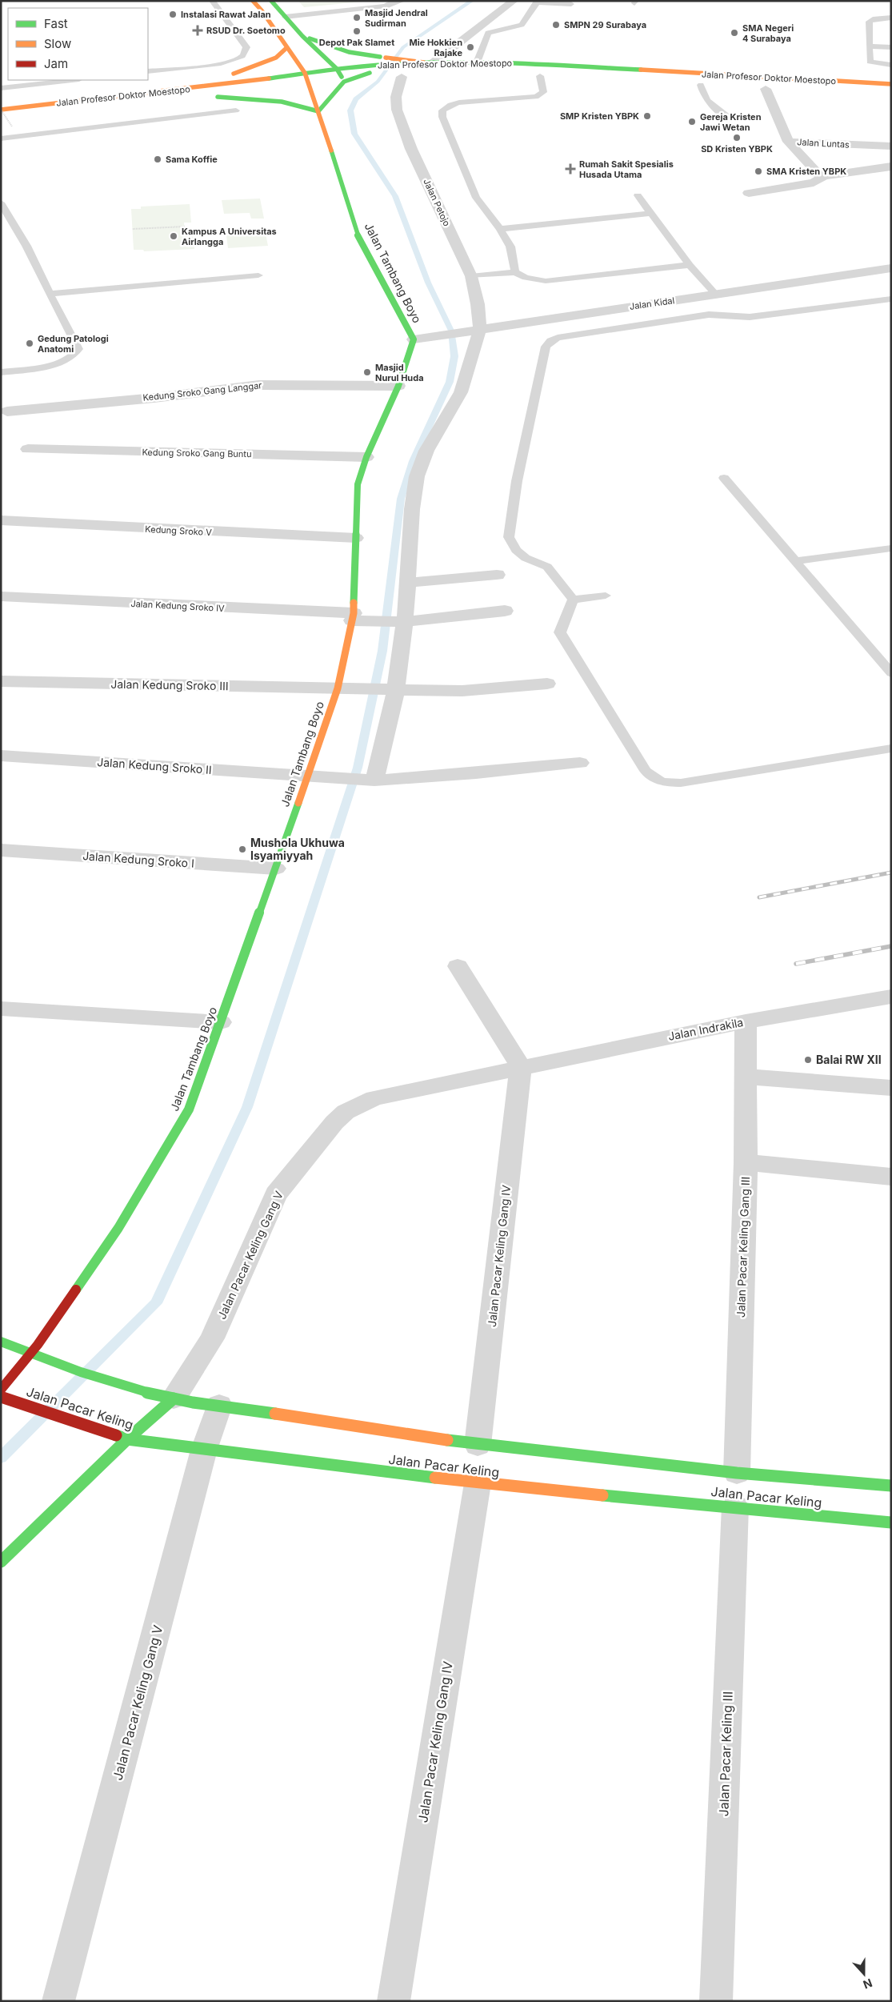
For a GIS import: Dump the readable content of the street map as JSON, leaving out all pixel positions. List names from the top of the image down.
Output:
{
  "streets": {
    "main road": ["Jalan Profesor Doktor Moestopo", "Jalan Tambang Boyo", "Jalan Pacar Keling"],
    "street": [
      "Jalan Luntas",
      "Jalan Petojo",
      "Jalan Kidal",
      "Kedung Sroko Gang Langgar",
      "Kedung Sroko Gang Buntu",
      "Kedung Sroko V",
      "Jalan Kedung Sroko IV",
      "Jalan Kedung Sroko III",
      "Jalan Kedung Sroko II",
      "Jalan Kedung Sroko I",
      "Jalan Indrakila",
      "Jalan Pacar Keling Gang III",
      "Jalan Pacar Keling Gang V",
      "Jalan Pacar Keling Gang IV",
      "Jalan Pacar Keling III"
    ]
  },
  "crossings": [
    ["Jalan Profesor Doktor Moestopo", "Jalan Tambang Boyo"],
    ["Jalan Petojo", "Jalan Kidal"],
    ["Jalan Tambang Boyo", "Jalan Kidal"],
    ["Jalan Tambang Boyo", "Kedung Sroko Gang Langgar"],
    ["Jalan Tambang Boyo", "Kedung Sroko Gang Buntu"],
    ["Jalan Tambang Boyo", "Kedung Sroko V"],
    ["Jalan Tambang Boyo", "Jalan Kedung Sroko IV"],
    ["Jalan Tambang Boyo", "Jalan Kedung Sroko III"],
    ["Jalan Tambang Boyo", "Jalan Kedung Sroko II"],
    ["Jalan Tambang Boyo", "Jalan Kedung Sroko I"],
    ["Jalan Tambang Boyo", "Jalan Pacar Keling"],
    ["Jalan Indrakila", "Jalan Pacar Keling Gang III"],
    ["Jalan Indrakila", "Jalan Pacar Keling Gang V"],
    ["Jalan Indrakila", "Jalan Pacar Keling Gang IV"],
    ["Jalan Pacar Keling Gang III", "Jalan Pacar Keling"],
    ["Jalan Pacar Keling Gang V", "Jalan Pacar Keling Gang IV"],
    ["Jalan Pacar Keling Gang V", "Jalan Pacar Keling"],
    ["Jalan Pacar Keling Gang IV", "Jalan Pacar Keling"],
    ["Jalan Pacar Keling", "Jalan Pacar Keling III"]
  ],
  "places": {
    "other": [
      "Instalasi Rawat Jalan",
      "Masjid Jendral Sudirman",
      "SMPN 29 Surabaya",
      "Depot Pak Slamet",
      "SMA Negeri 4 Surabaya",
      "Mie Hokkien Rajake",
      "SMP Kristen YBPK",
      "Gereja Kristen Jawi Wetan",
      "SD Kristen YBPK",
      "Sama Koffie",
      "SMA Kristen YBPK",
      "Kampus A Universitas Airlangga",
      "Gedung Patologi Anatomi",
      "Masjid Nurul Huda",
      "Mushola Ukhuwa Isyamiyyah",
      "Balai RW XII"
    ],
    "health": ["RSUD Dr. Soetomo", "Rumah Sakit Spesialis Husada Utama"]
  },
  "legend": ["Fast", "Slow", "Jam"],
  "north": "bottom"
}
